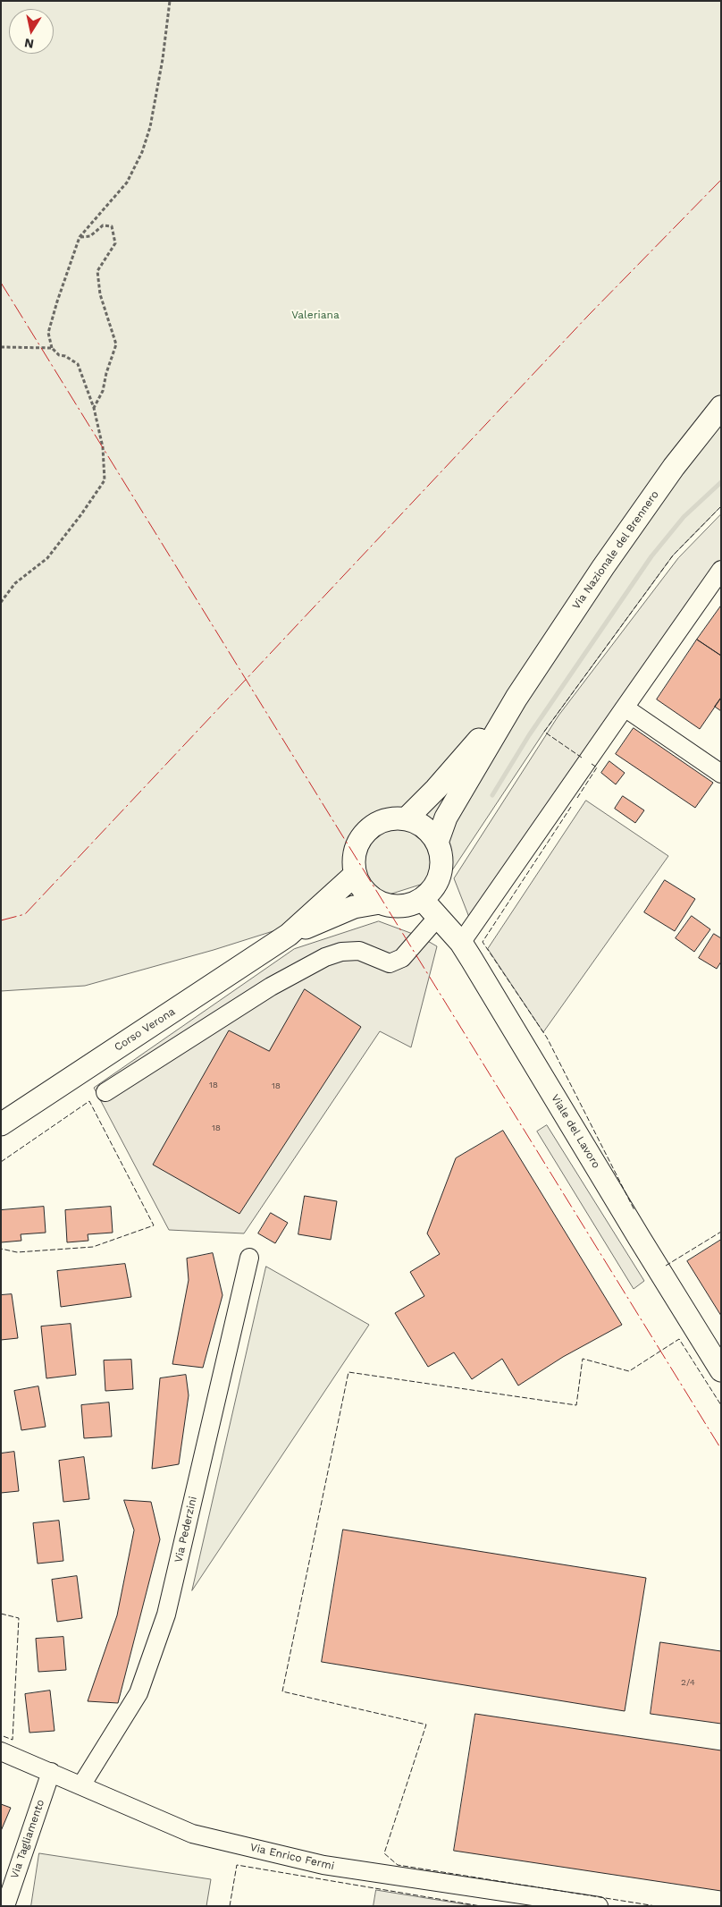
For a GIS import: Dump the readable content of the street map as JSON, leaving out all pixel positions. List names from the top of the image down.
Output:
{
  "streets": {
    "main road": ["Via Nazionale del Brennero", "Corso Verona", "Viale del Lavoro"],
    "street": ["Via Pederzini", "Via Tagliamento", "Via Enrico Fermi"]
  },
  "crossings": [
    ["Via Nazionale del Brennero", "Viale del Lavoro"],
    ["Via Pederzini", "Via Enrico Fermi"],
    ["Via Tagliamento", "Via Enrico Fermi"]
  ],
  "parks": ["Valeriana"],
  "house_numbers": [
    "18",
    "18",
    "18",
    "2/4"
  ],
  "north": "bottom"
}
